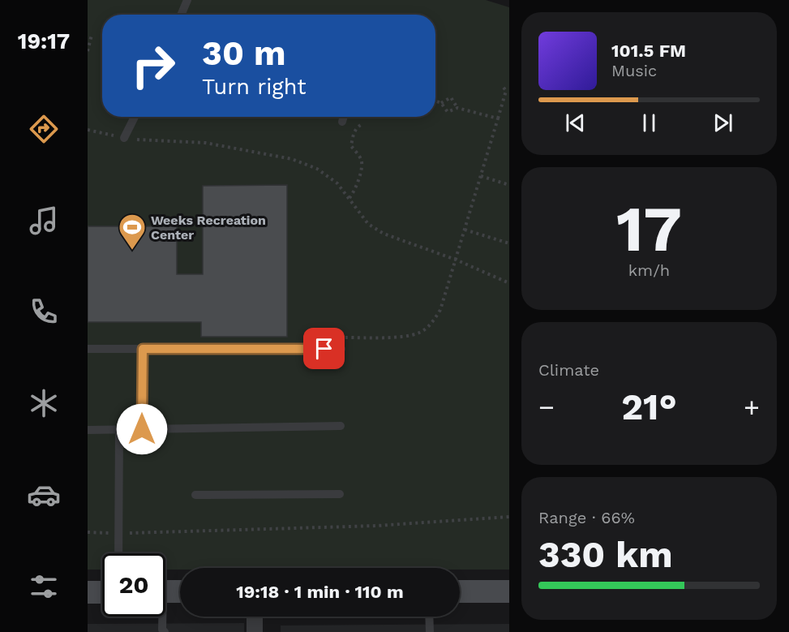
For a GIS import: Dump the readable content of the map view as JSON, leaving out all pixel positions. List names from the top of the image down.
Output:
{
  "places": {
    "sports": ["Weeks Recreation Center"]
  },
  "page": {
    "tabs": "19:17",
    "turn": ["30 m", "Turn right"],
    "song": ["101.5 FM", "Music"],
    "tile": [
      ["17", "km/h"],
      "Climate",
      ["Range · 66%", "330 km"]
    ],
    "heat": ["−", "21°", "+"],
    "limit": "20",
    "trip": "19:18 · 1 min · 110 m"
  }
}
